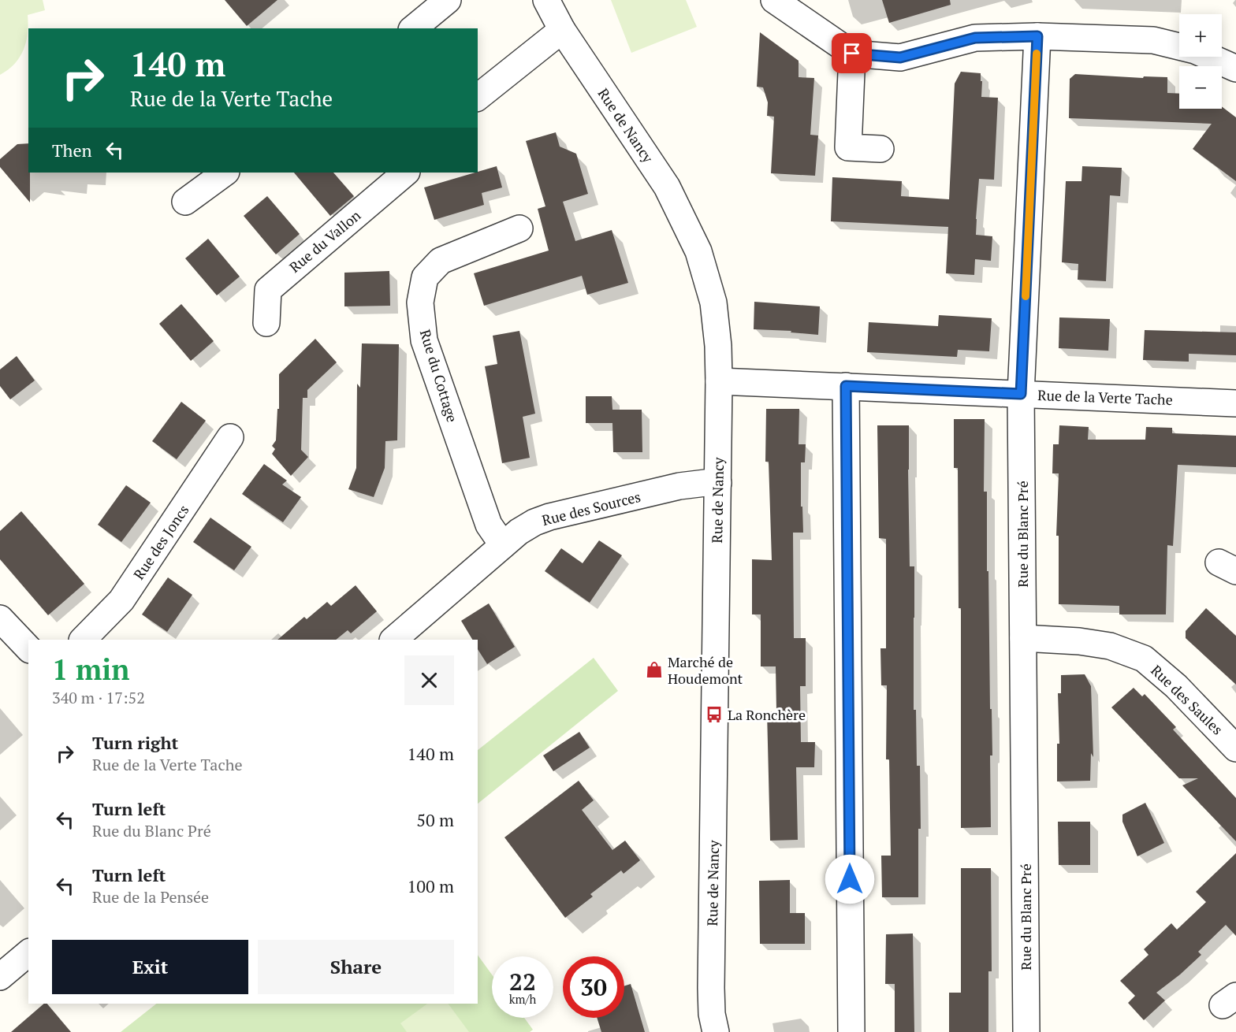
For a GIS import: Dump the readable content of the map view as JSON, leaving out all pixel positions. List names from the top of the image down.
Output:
{
  "streets": {
    "street": [
      "Rue de Nancy",
      "Rue du Vallon",
      "Rue du Cottage",
      "Rue de la Verte Tache",
      "Rue des Sources",
      "Rue du Blanc Pré",
      "Rue des Joncs",
      "Rue des Saules"
    ]
  },
  "crossings": [
    ["Rue de Nancy", "Rue de la Verte Tache"],
    ["Rue de Nancy", "Rue des Sources"],
    ["Rue du Cottage", "Rue des Sources"],
    ["Rue de la Verte Tache", "Rue du Blanc Pré"],
    ["Rue du Blanc Pré", "Rue des Saules"]
  ],
  "places": {
    "shop": ["Marché de Houdemont"],
    "bus stop": ["La Ronchère"]
  },
  "page": {
    "map_buttons": ["+", "−"],
    "turn": ["140 m", "Rue de la Verte Tache"],
    "then": "Then",
    "heading": ["1 min", "340 m · 17:52"],
    "list": [
      {
        "name": "Turn right",
        "note": "Rue de la Verte Tache",
        "value": "140 m"
      },
      {
        "name": "Turn left",
        "note": "Rue du Blanc Pré",
        "value": "50 m"
      },
      {
        "name": "Turn left",
        "note": "Rue de la Pensée",
        "value": "100 m"
      }
    ],
    "buttons": ["Exit", "Share"],
    "speed": "22 km/h",
    "limit": "30"
  }
}
